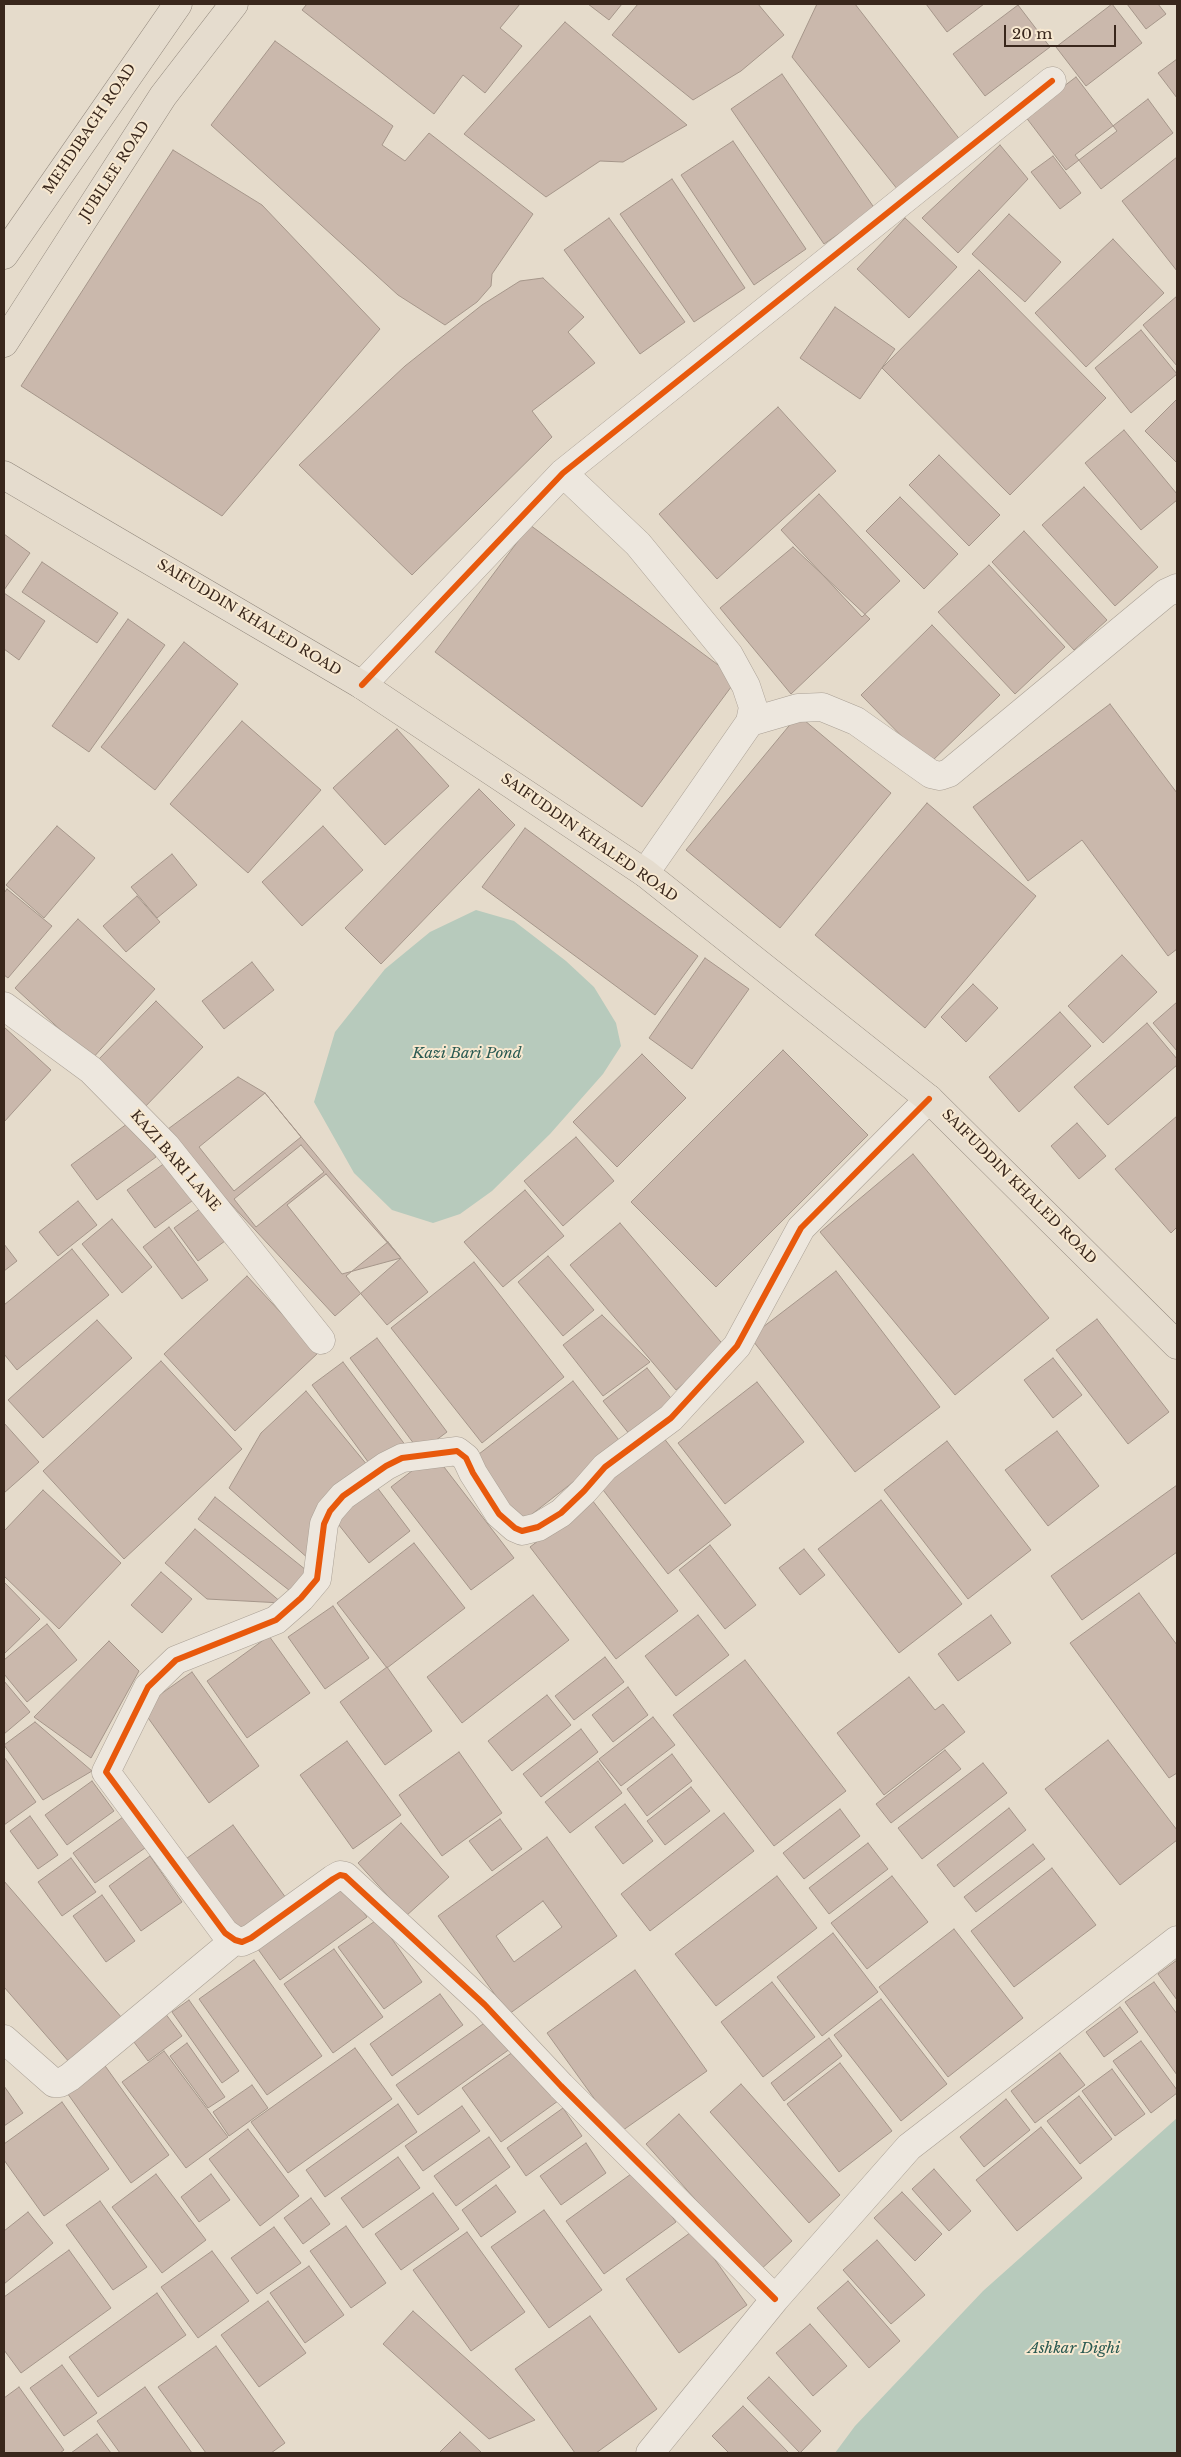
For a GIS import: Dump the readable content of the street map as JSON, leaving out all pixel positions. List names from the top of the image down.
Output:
{
  "streets": {
    "main road": ["MEHDIBAGH ROAD", "JUBILEE ROAD", "SAIFUDDIN KHALED ROAD"],
    "street": ["KAZI BARI LANE"]
  },
  "water": ["Kazi Bari Pond", "Ashkar Dighi"],
  "scale_bar": "20 m"
}
